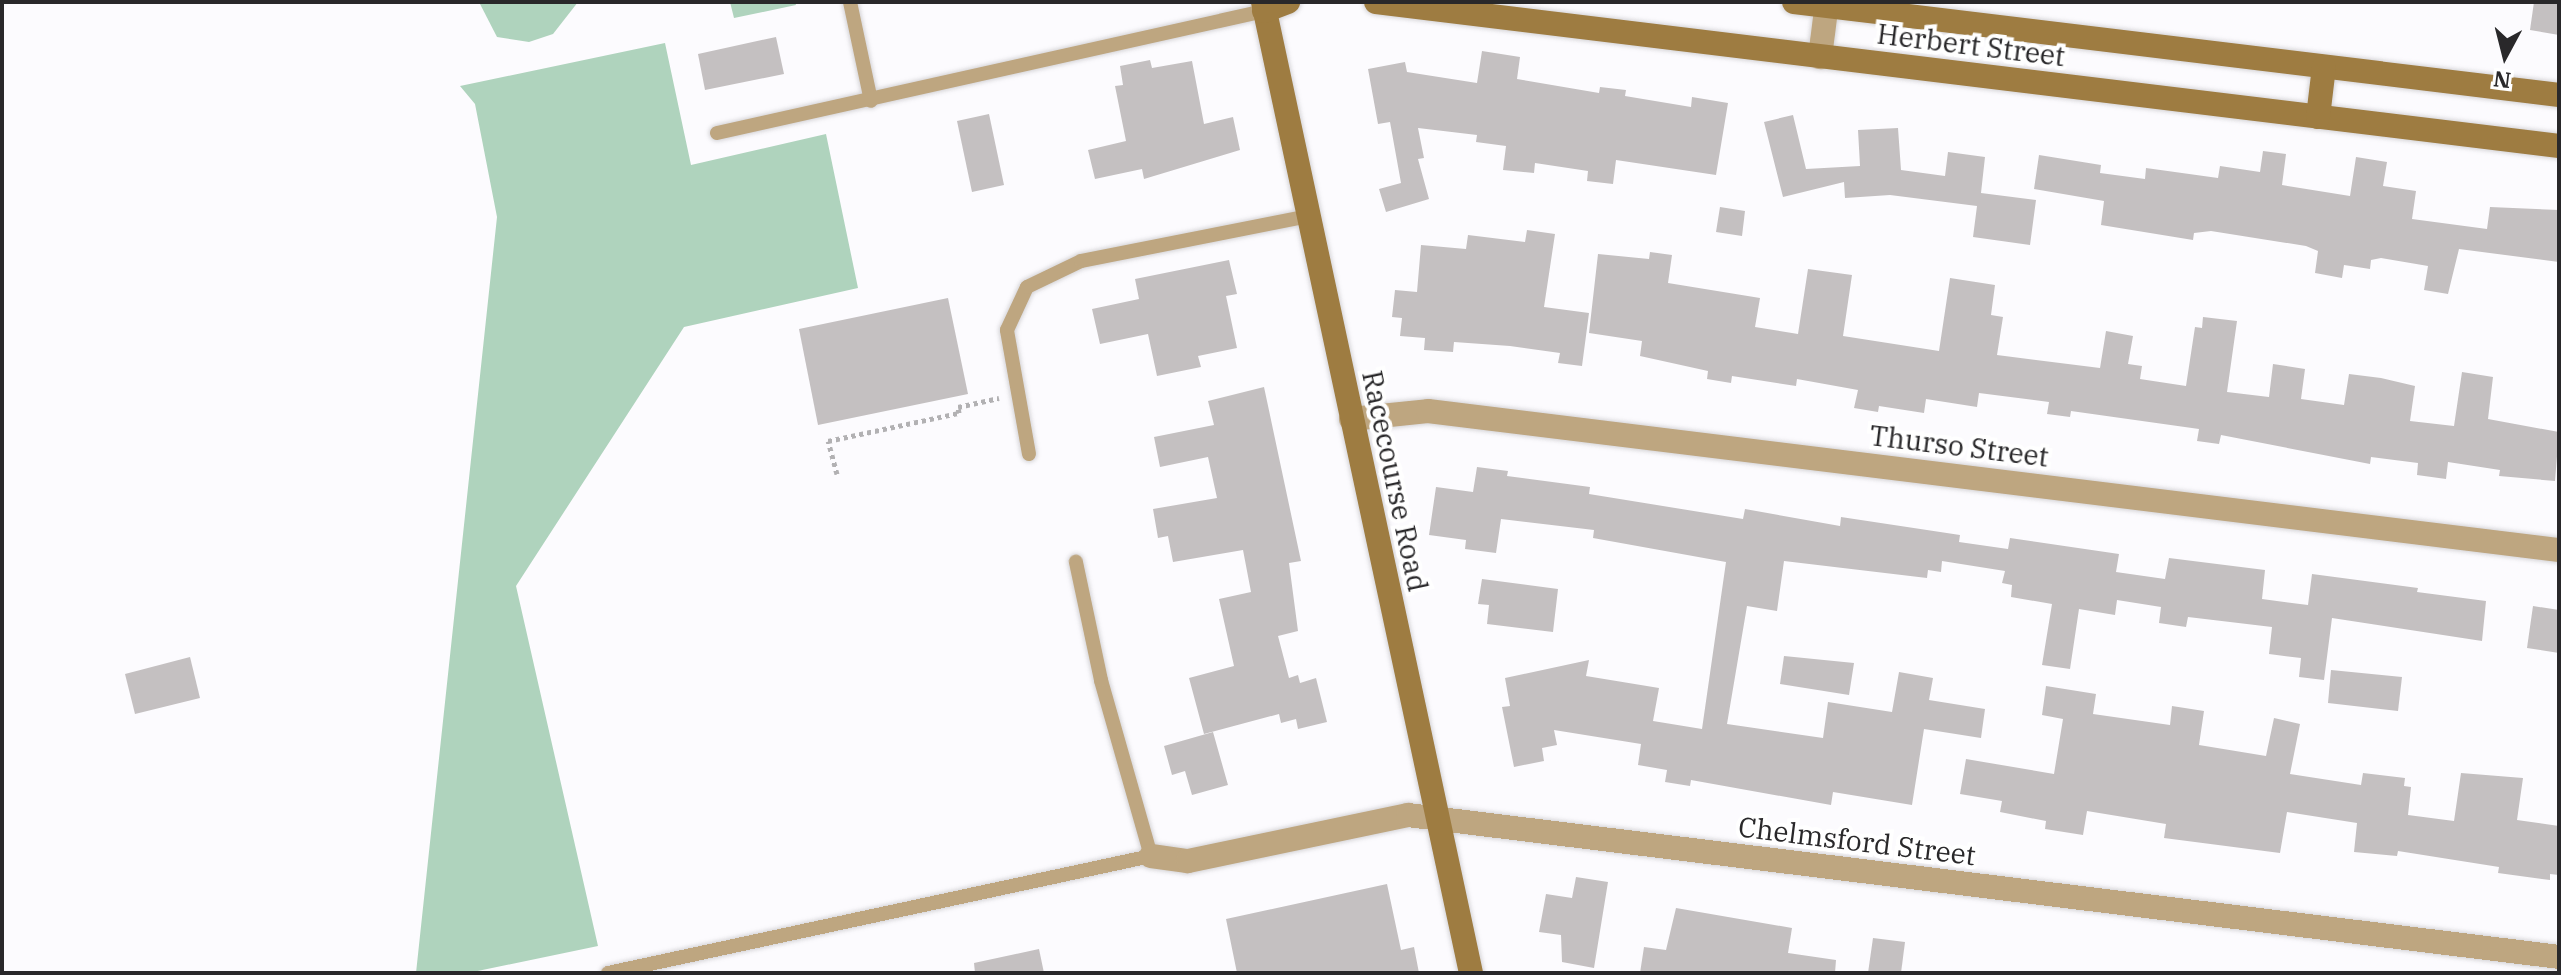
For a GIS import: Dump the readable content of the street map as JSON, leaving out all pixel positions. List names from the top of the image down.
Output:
{
  "streets": {
    "street": [
      "Herbert Street",
      "Thurso Street",
      "Racecourse Road",
      "Chelmsford Street"
    ]
  },
  "crossings": [
    ["Thurso Street", "Racecourse Road"],
    ["Racecourse Road", "Chelmsford Street"]
  ],
  "north": "bottom"
}
